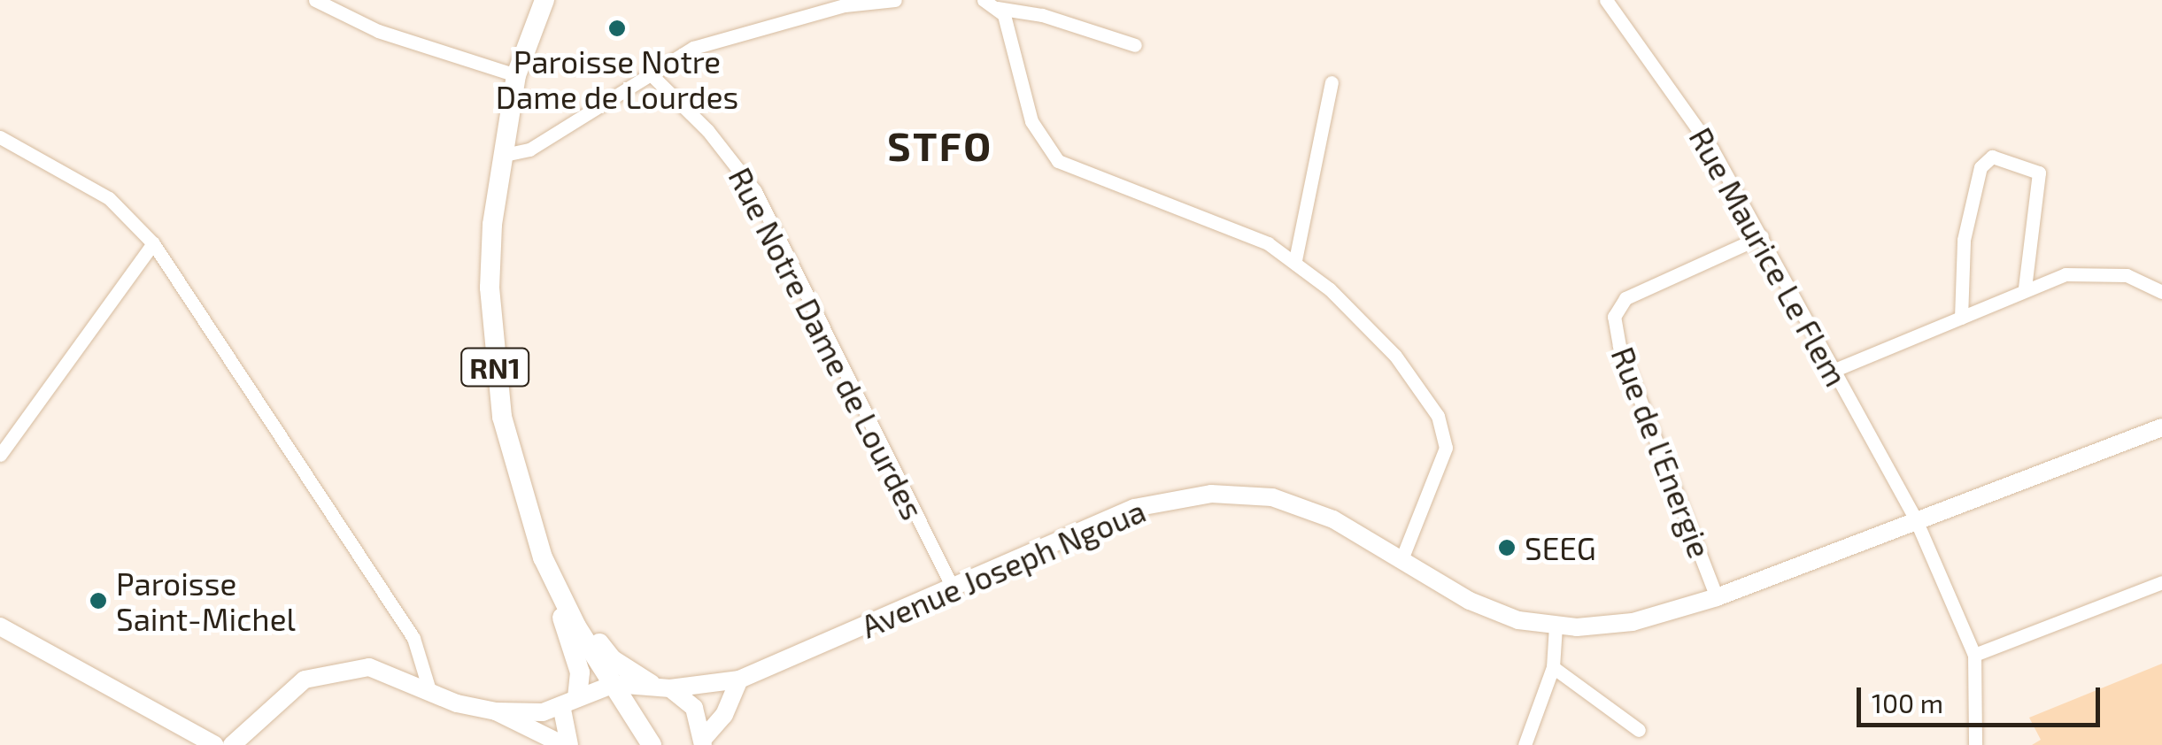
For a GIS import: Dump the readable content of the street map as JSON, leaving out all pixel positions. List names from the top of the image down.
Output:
{
  "streets": {
    "main road": ["RN1", "Avenue Joseph Ngoua"],
    "street": ["Rue Maurice Le Flem", "Rue Notre Dame de Lourdes", "Rue de l'Energie"]
  },
  "crossings": [
    ["Rue Maurice Le Flem", "Rue de l'Energie"],
    ["Rue Maurice Le Flem", "Avenue Joseph Ngoua"],
    ["Rue Notre Dame de Lourdes", "Avenue Joseph Ngoua"],
    ["RN1", "Avenue Joseph Ngoua"],
    ["Rue de l'Energie", "Avenue Joseph Ngoua"]
  ],
  "districts": ["STFO"],
  "places": ["Paroisse Notre Dame de Lourdes", "SEEG", "Paroisse Saint-Michel"],
  "scale_bar": "100 m"
}
